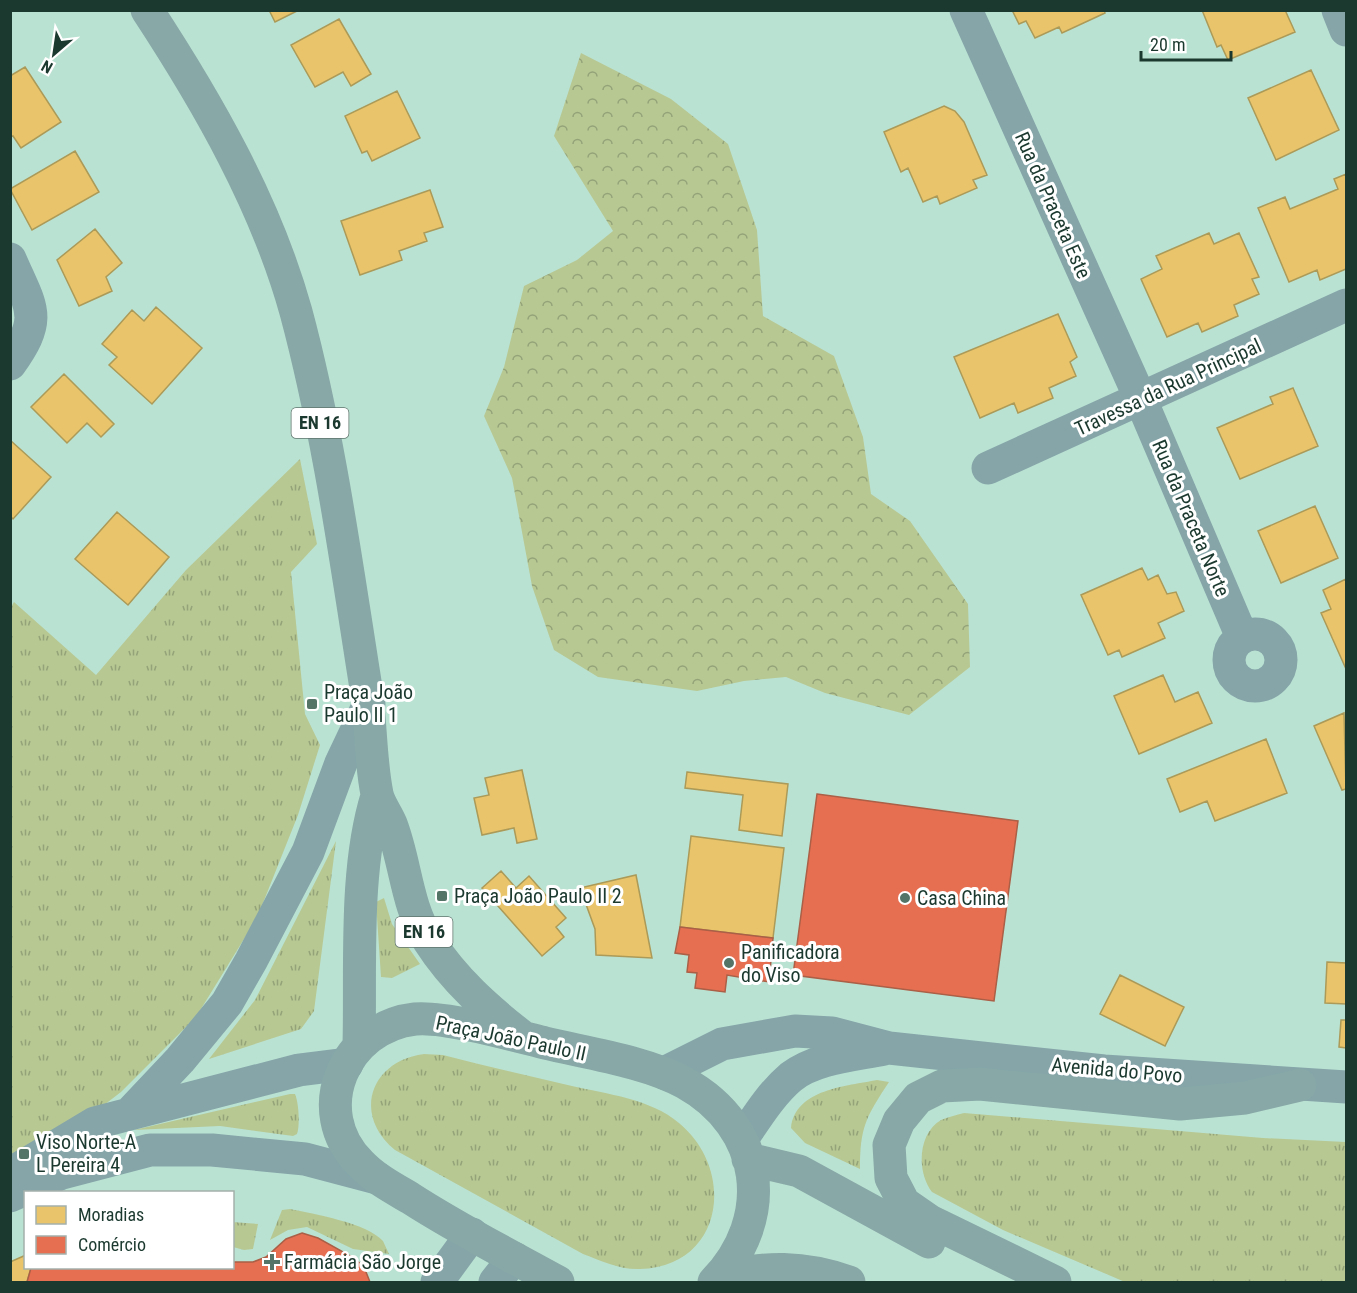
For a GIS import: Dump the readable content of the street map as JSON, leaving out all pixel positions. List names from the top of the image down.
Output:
{
  "streets": {
    "main road": ["EN 16", "Praça João Paulo II"],
    "street": [
      "Rua da Praceta Este",
      "Travessa da Rua Principal",
      "Rua da Praceta Norte",
      "Avenida do Povo"
    ]
  },
  "crossings": [
    ["Rua da Praceta Este", "Travessa da Rua Principal"],
    ["Rua da Praceta Este", "Rua da Praceta Norte"],
    ["Travessa da Rua Principal", "Rua da Praceta Norte"],
    ["EN 16", "Praça João Paulo II"],
    ["Praça João Paulo II", "Avenida do Povo"]
  ],
  "places": {
    "transit": ["Praça João Paulo II 1", "Praça João Paulo II 2", "Viso Norte-A L Pereira 4"],
    "other": ["Casa China", "Panificadora do Viso"],
    "health": ["Farmácia São Jorge"]
  },
  "legend": ["Moradias", "Comércio"],
  "scale_bar": "20 m",
  "north": "bottom left"
}
